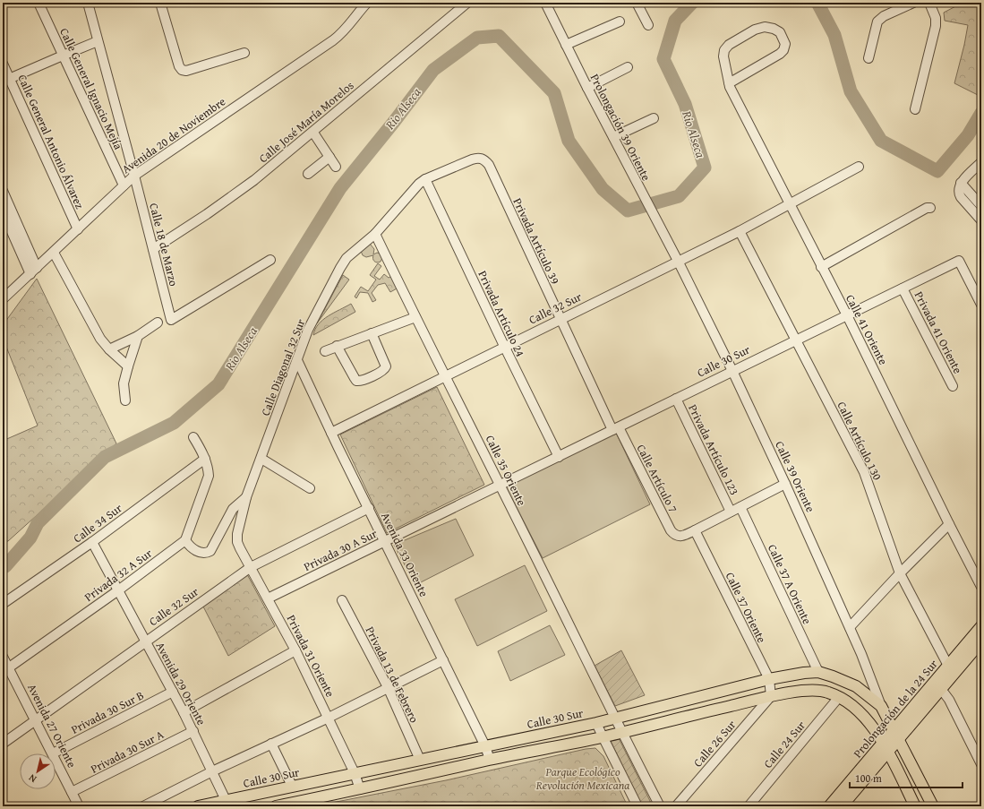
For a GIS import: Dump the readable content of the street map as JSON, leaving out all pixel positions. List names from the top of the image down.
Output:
{
  "streets": {
    "main road": ["Calle 30 Sur", "Prolongación de la 24 Sur"],
    "street": [
      "Calle General Ignacio Mejía",
      "Calle José María Morelos",
      "Prolongación 39 Oriente",
      "Avenida 20 de Noviembre",
      "Calle General Antonio Álvarez",
      "Privada Artículo 39",
      "Calle 18 de Marzo",
      "Calle 32 Sur",
      "Privada Artículo 24",
      "Calle 41 Oriente",
      "Privada 41 Oriente",
      "Calle Diagonal 32 Sur",
      "Calle Artículo 130",
      "Privada Artículo 123",
      "Calle 35 Oriente",
      "Calle 39 Oriente",
      "Calle Artículo 7",
      "Calle 34 Sur",
      "Privada 30 A Sur",
      "Avenida 33 Oriente",
      "Privada 32 A Sur",
      "Calle 37 A Oriente",
      "Calle 37 Oriente",
      "Privada 31 Oriente",
      "Privada 13 de Febrero",
      "Avenida 29 Oriente",
      "Privada 30 Sur B",
      "Avenida 27 Oriente",
      "Calle 26 Sur",
      "Calle 24 Sur",
      "Privada 30 Sur A"
    ]
  },
  "crossings": [
    ["Calle General Ignacio Mejía", "Avenida 20 de Noviembre"],
    ["Calle José María Morelos", "Calle 18 de Marzo"],
    ["Prolongación 39 Oriente", "Calle 32 Sur"],
    ["Prolongación 39 Oriente", "Calle 39 Oriente"],
    ["Avenida 20 de Noviembre", "Calle General Antonio Álvarez"],
    ["Avenida 20 de Noviembre", "Calle 18 de Marzo"],
    ["Privada Artículo 39", "Calle 32 Sur"],
    ["Privada Artículo 39", "Calle 30 Sur"],
    ["Privada Artículo 39", "Calle Diagonal 32 Sur"],
    ["Privada Artículo 39", "Calle Artículo 7"],
    ["Calle 32 Sur", "Privada Artículo 24"],
    ["Calle 32 Sur", "Calle 41 Oriente"],
    ["Calle 32 Sur", "Calle Artículo 130"],
    ["Calle 32 Sur", "Calle 35 Oriente"],
    ["Calle 32 Sur", "Calle 39 Oriente"],
    ["Calle 32 Sur", "Avenida 33 Oriente"],
    ["Calle 32 Sur", "Privada 31 Oriente"],
    ["Calle 32 Sur", "Avenida 29 Oriente"],
    ["Calle 32 Sur", "Avenida 27 Oriente"],
    ["Privada Artículo 24", "Calle 30 Sur"],
    ["Privada Artículo 24", "Calle Diagonal 32 Sur"],
    ["Calle 41 Oriente", "Calle 30 Sur"],
    ["Privada 41 Oriente", "Calle 30 Sur"],
    ["Calle 30 Sur", "Calle Artículo 130"],
    ["Calle 30 Sur", "Privada Artículo 123"],
    ["Calle 30 Sur", "Calle 35 Oriente"],
    ["Calle 30 Sur", "Calle 39 Oriente"],
    ["Calle 30 Sur", "Calle Artículo 7"],
    ["Calle 30 Sur", "Privada 30 A Sur"],
    ["Calle 30 Sur", "Avenida 33 Oriente"],
    ["Calle 30 Sur", "Calle 37 A Oriente"],
    ["Calle 30 Sur", "Calle 37 Oriente"],
    ["Calle 30 Sur", "Privada 31 Oriente"],
    ["Calle 30 Sur", "Privada 13 de Febrero"],
    ["Calle 30 Sur", "Avenida 29 Oriente"],
    ["Calle 30 Sur", "Prolongación de la 24 Sur"],
    ["Calle Diagonal 32 Sur", "Calle 35 Oriente"],
    ["Calle Diagonal 32 Sur", "Avenida 33 Oriente"],
    ["Calle Diagonal 32 Sur", "Privada 31 Oriente"],
    ["Calle Artículo 130", "Prolongación de la 24 Sur"],
    ["Calle 35 Oriente", "Privada 30 A Sur"],
    ["Calle Artículo 7", "Calle 37 Oriente"],
    ["Calle 34 Sur", "Avenida 29 Oriente"],
    ["Privada 30 A Sur", "Avenida 33 Oriente"],
    ["Privada 30 A Sur", "Privada 31 Oriente"],
    ["Privada 32 A Sur", "Avenida 29 Oriente"],
    ["Privada 32 A Sur", "Avenida 27 Oriente"],
    ["Calle 37 Oriente", "Calle 26 Sur"],
    ["Avenida 29 Oriente", "Privada 30 Sur B"],
    ["Avenida 29 Oriente", "Privada 30 Sur A"],
    ["Privada 30 Sur B", "Avenida 27 Oriente"],
    ["Avenida 27 Oriente", "Privada 30 Sur A"]
  ],
  "water": ["Rio Alseca"],
  "parks": ["Parque Ecológico Revolución Mexicana"],
  "scale_bar": "100 m",
  "north": "bottom left"
}
